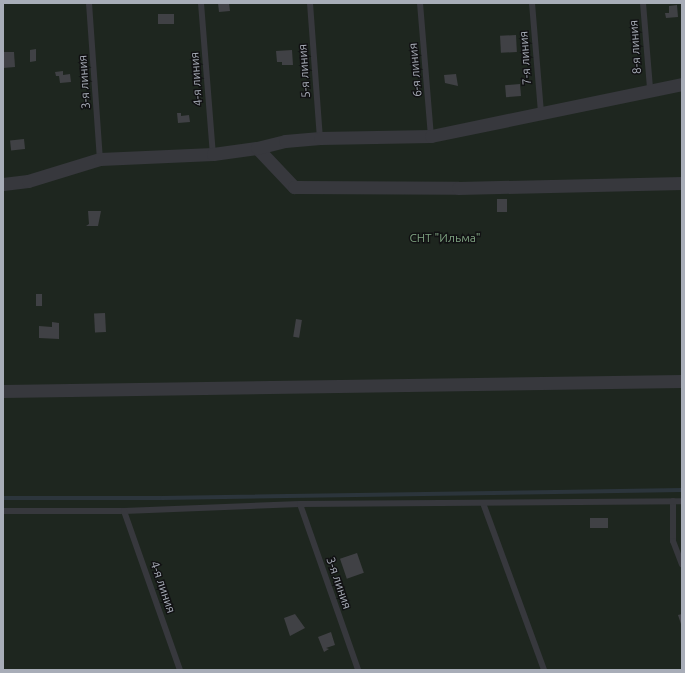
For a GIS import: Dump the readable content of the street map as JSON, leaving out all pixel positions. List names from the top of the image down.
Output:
{
  "streets": {
    "lane": [
      "8-я линия",
      "7-я линия",
      "6-я линия",
      "5-я линия",
      "4-я линия",
      "3-я линия"
    ]
  },
  "parks": ["СНТ \"Ильма\""]
}
